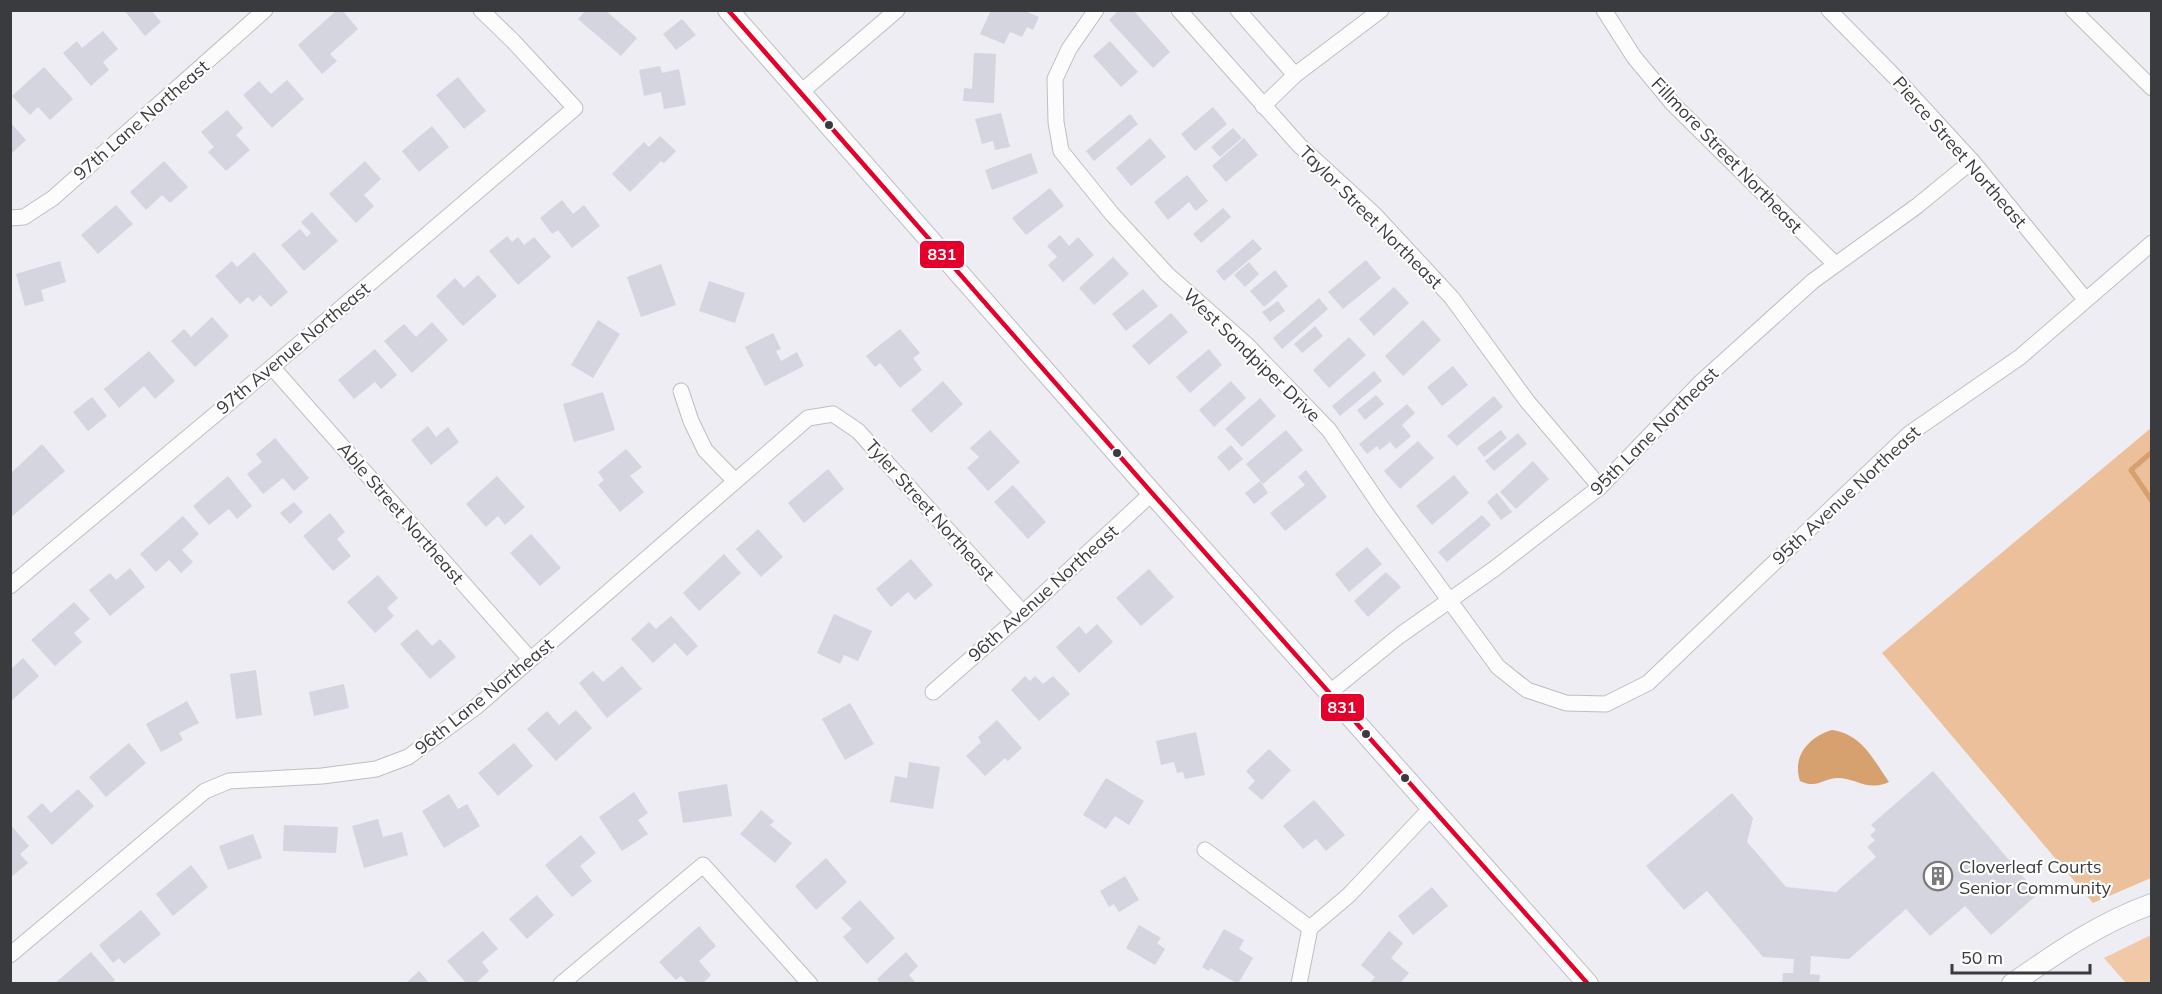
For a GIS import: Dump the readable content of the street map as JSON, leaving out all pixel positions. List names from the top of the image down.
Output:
{
  "streets": {
    "street": [
      "97th Lane Northeast",
      "Pierce Street Northeast",
      "Fillmore Street Northeast",
      "Taylor Street Northeast",
      "97th Avenue Northeast",
      "West Sandpiper Drive",
      "95th Lane Northeast",
      "95th Avenue Northeast",
      "Tyler Street Northeast",
      "Able Street Northeast",
      "96th Avenue Northeast",
      "96th Lane Northeast"
    ]
  },
  "crossings": [
    ["Pierce Street Northeast", "95th Lane Northeast"],
    ["Pierce Street Northeast", "95th Avenue Northeast"],
    ["Fillmore Street Northeast", "95th Lane Northeast"],
    ["Taylor Street Northeast", "95th Lane Northeast"],
    ["97th Avenue Northeast", "Able Street Northeast"],
    ["West Sandpiper Drive", "95th Lane Northeast"],
    ["West Sandpiper Drive", "95th Avenue Northeast"],
    ["Tyler Street Northeast", "96th Avenue Northeast"],
    ["Tyler Street Northeast", "96th Lane Northeast"],
    ["Able Street Northeast", "96th Lane Northeast"]
  ],
  "places": {
    "building": ["Cloverleaf Courts Senior Community"]
  },
  "lines": ["transit line 831"],
  "scale_bar": "50 m"
}
